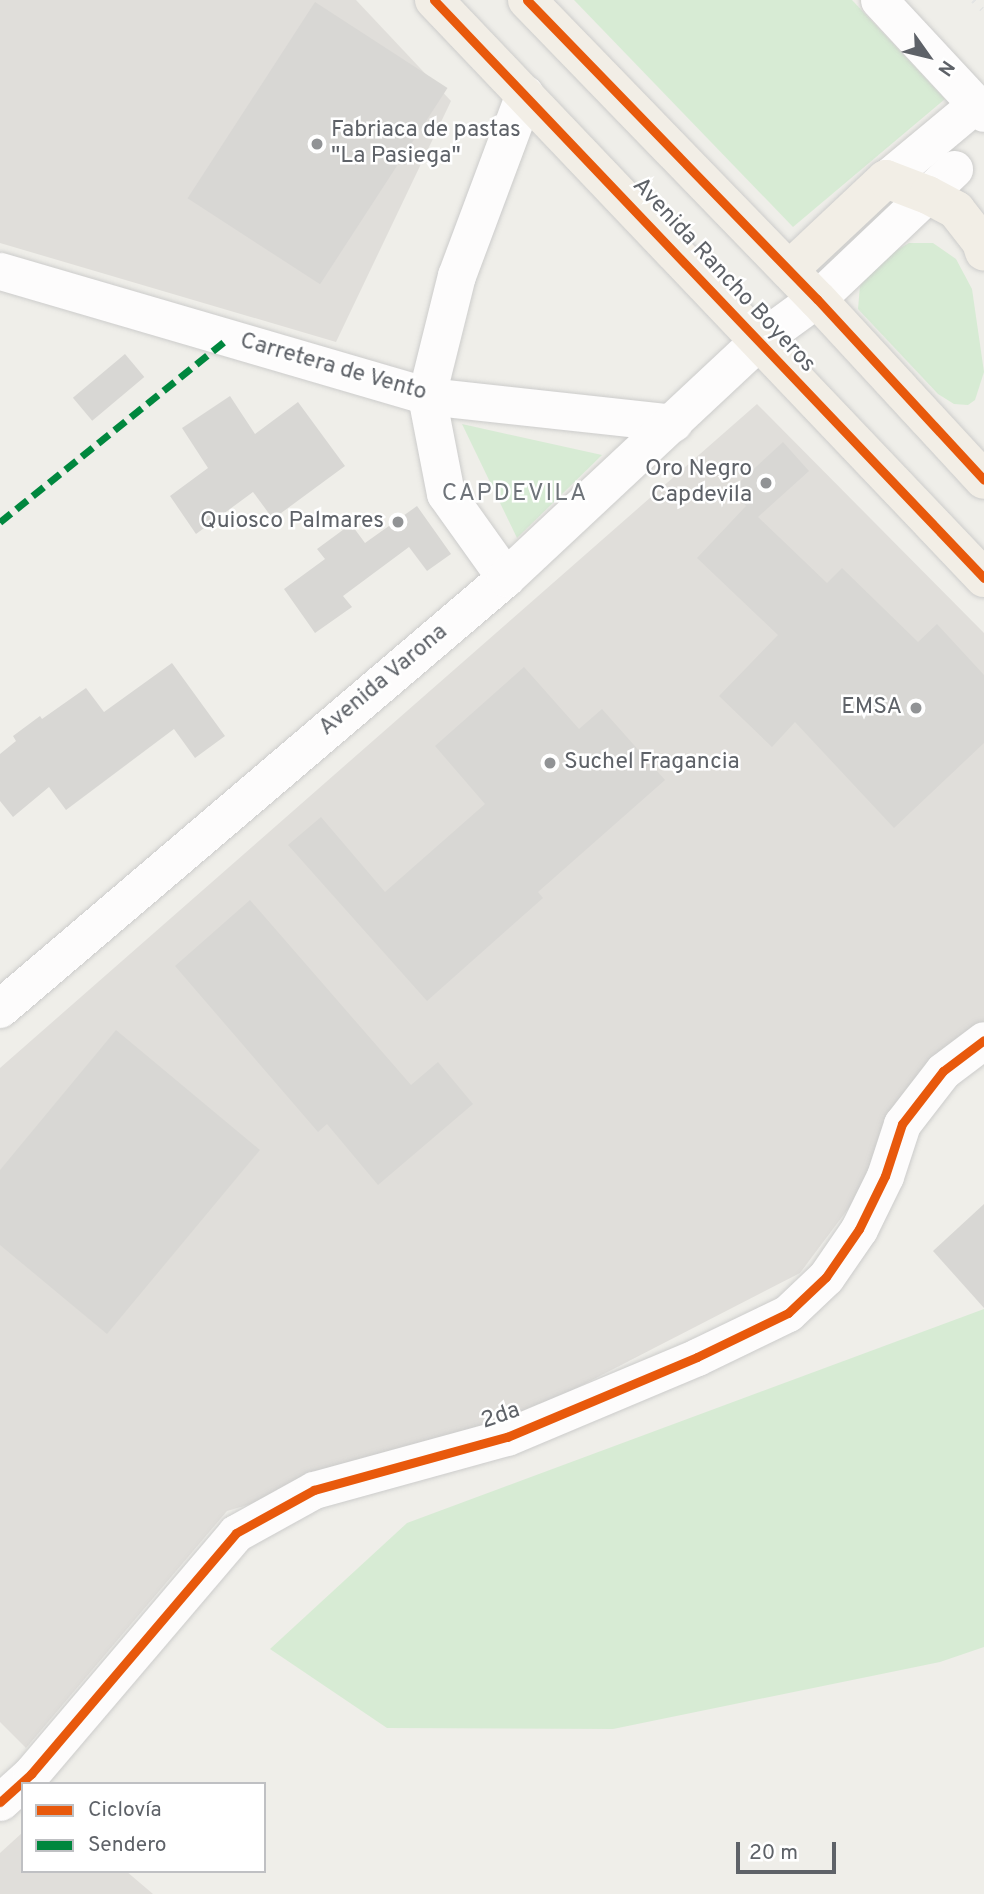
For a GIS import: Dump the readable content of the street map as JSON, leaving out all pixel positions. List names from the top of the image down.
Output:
{
  "streets": {
    "highway": ["Avenida Rancho Boyeros"],
    "street": ["Carretera de Vento", "Avenida Varona", "2da"]
  },
  "crossings": [
    ["Avenida Rancho Boyeros", "Avenida Varona"],
    ["Carretera de Vento", "Avenida Varona"]
  ],
  "districts": ["CAPDEVILA"],
  "places": [
    "Fabriaca de pastas \"La Pasiega\"",
    "Oro Negro Capdevila",
    "Quiosco Palmares",
    "EMSA",
    "Suchel Fragancia"
  ],
  "legend": ["Ciclovía", "Sendero"],
  "scale_bar": "20 m",
  "north": "bottom right"
}
